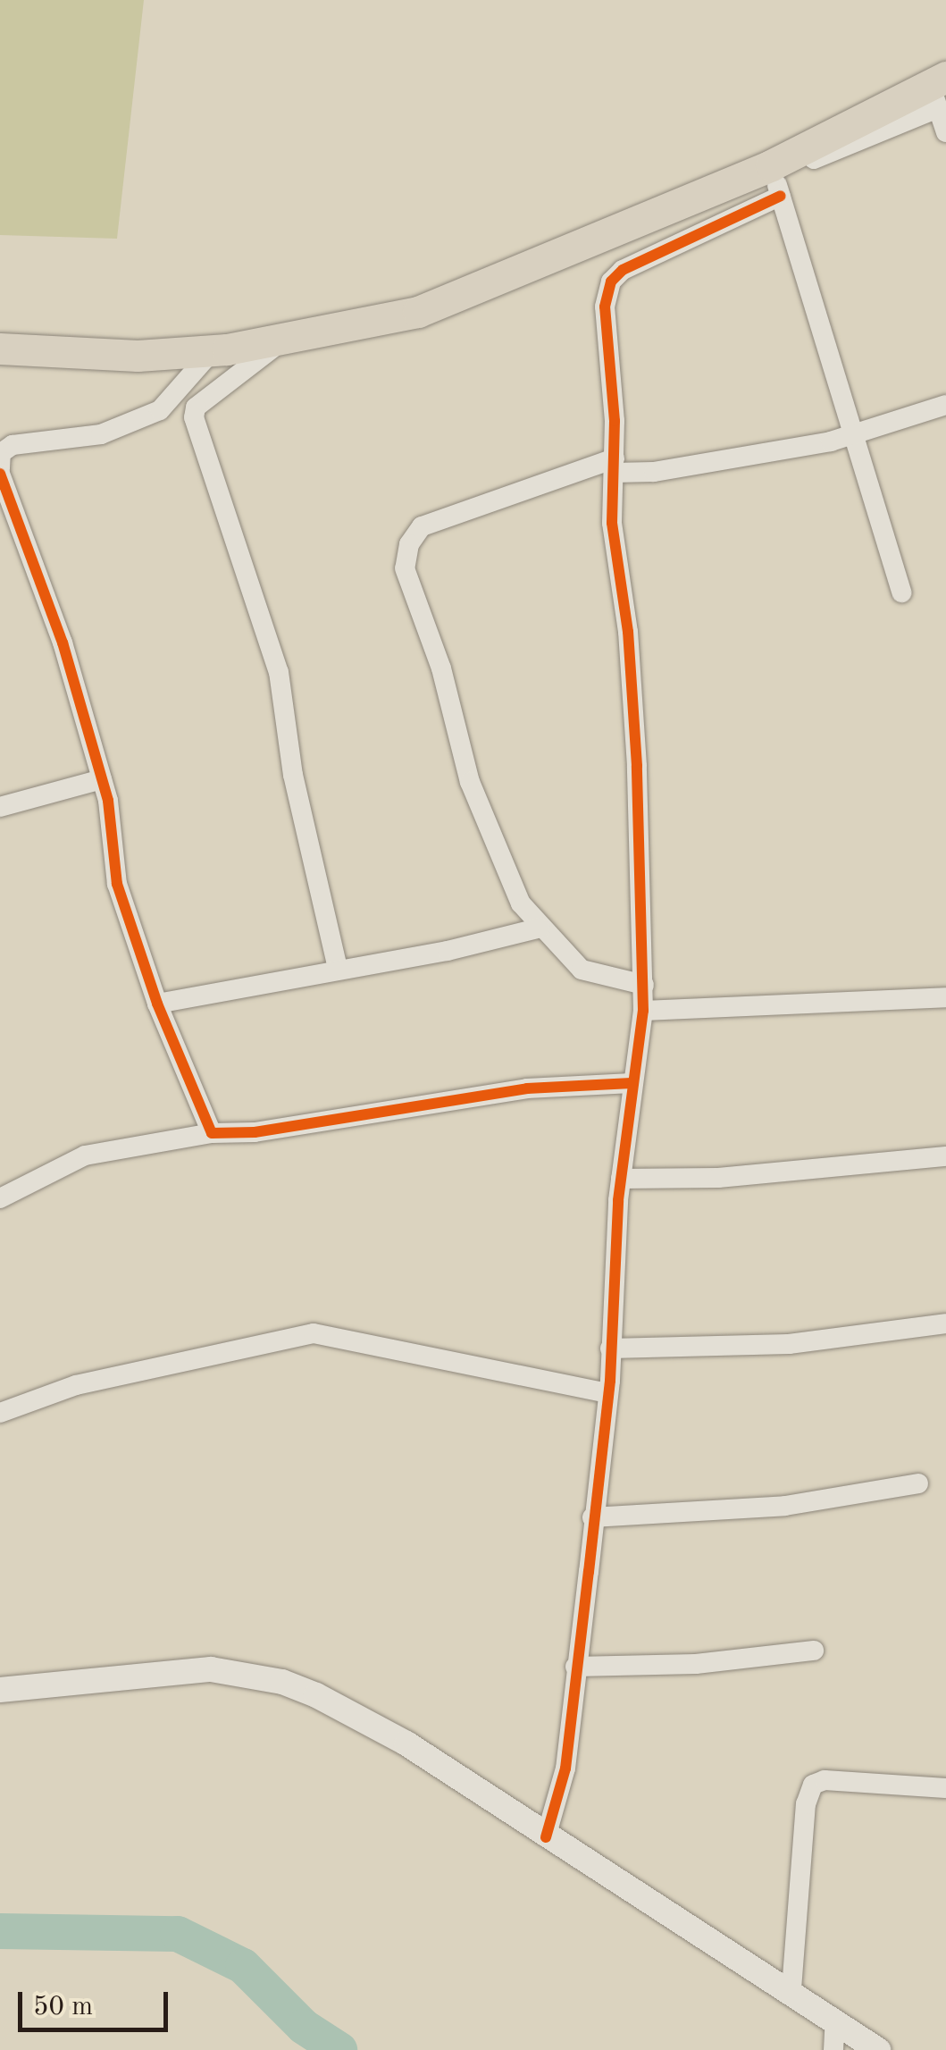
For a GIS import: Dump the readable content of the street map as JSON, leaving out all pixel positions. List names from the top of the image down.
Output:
{
  "scale_bar": "50 m"
}
